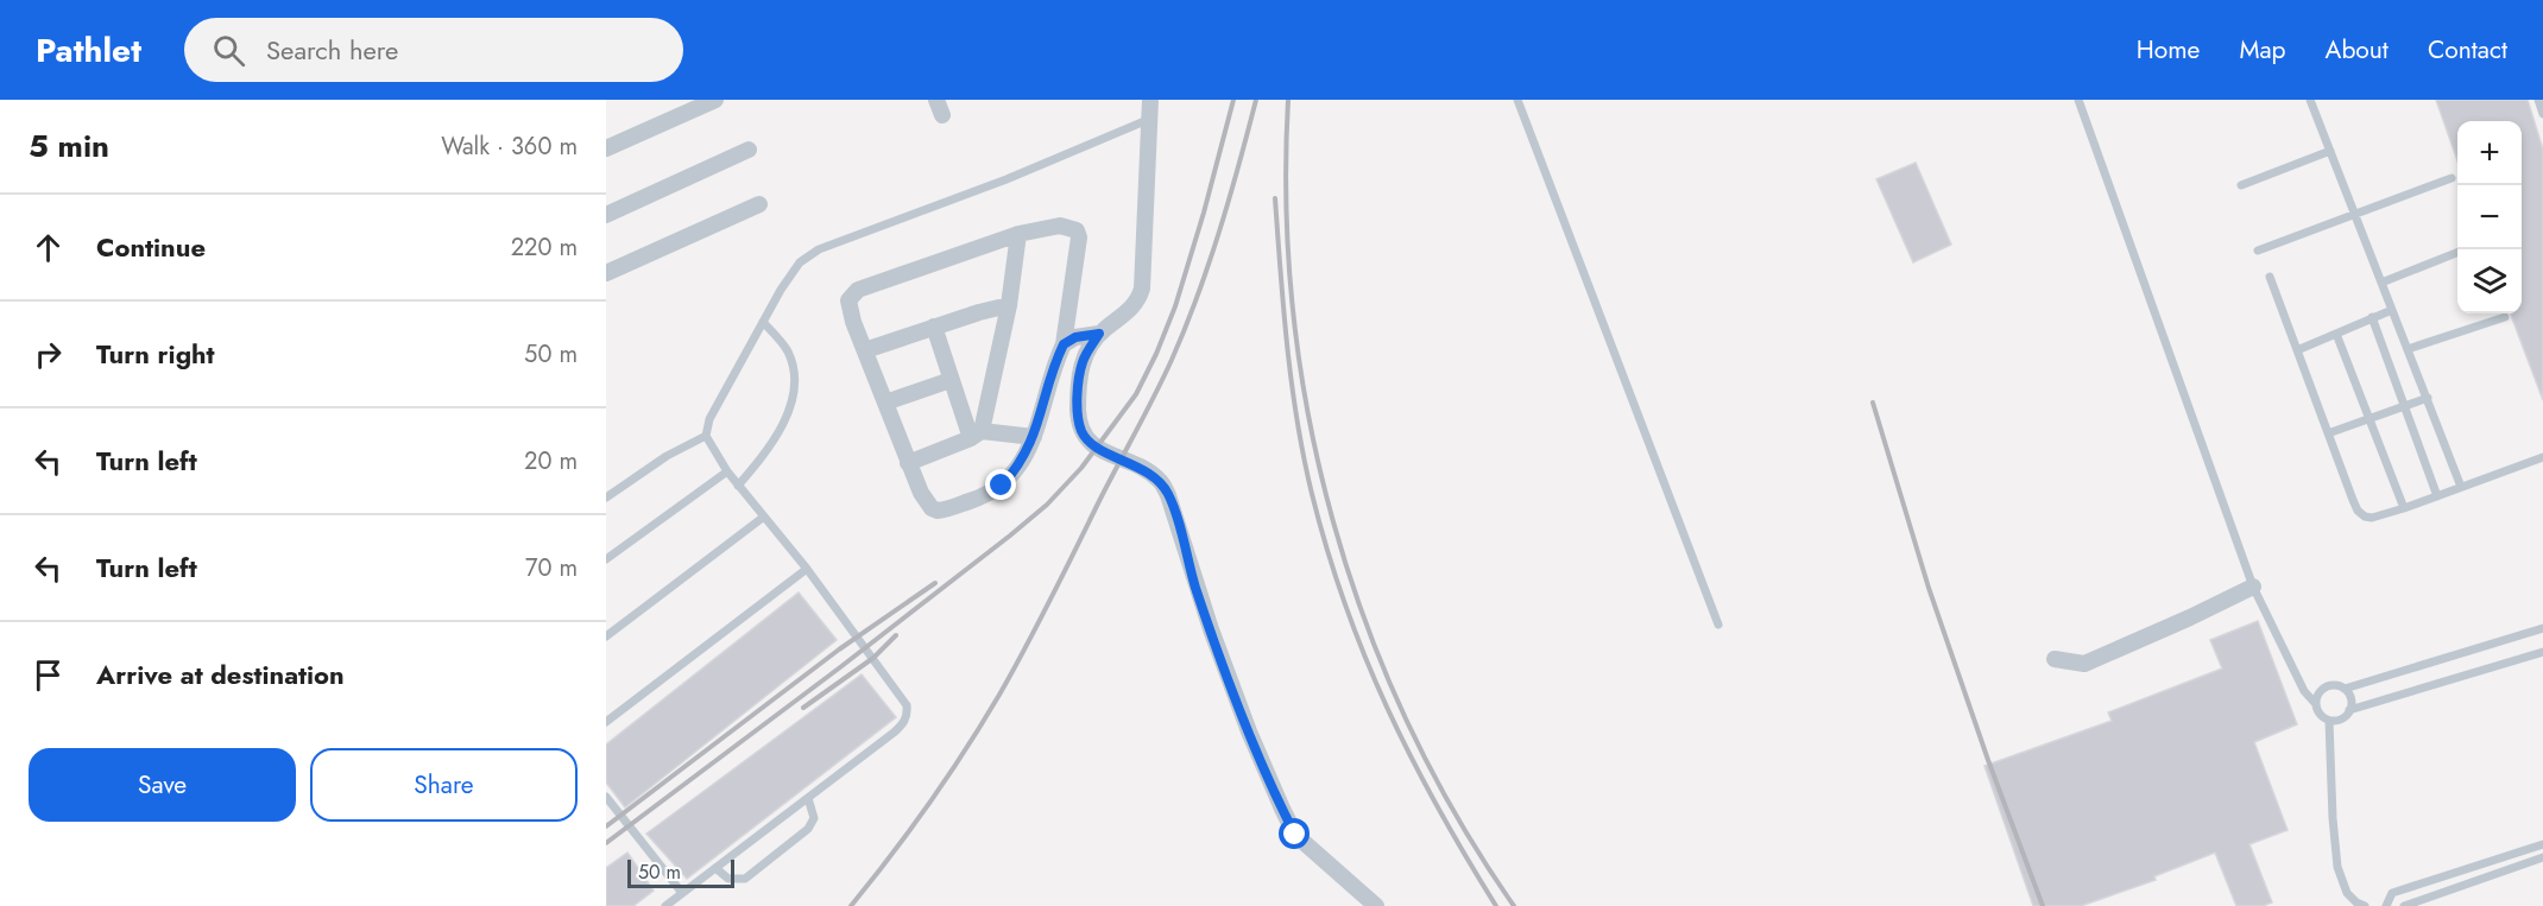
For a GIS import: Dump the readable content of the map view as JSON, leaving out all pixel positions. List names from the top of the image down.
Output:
{
  "scale_bar": "50 m",
  "page": {
    "header": "Pathlet",
    "search": "Search here",
    "nav": [
      "Home",
      "Map",
      "About",
      "Contact"
    ],
    "heading": ["5 min", "Walk · 360 m"],
    "map_buttons": ["+", "−"],
    "list": [
      ["Continue", "220 m"],
      ["Turn right", "50 m"],
      ["Turn left", "20 m"],
      ["Turn left", "70 m"],
      "Arrive at destination"
    ],
    "buttons": ["Save", "Share"],
    "scale": "50 m"
  }
}
